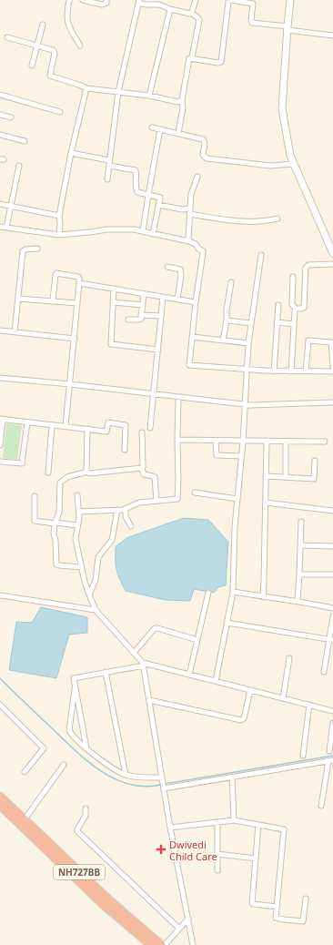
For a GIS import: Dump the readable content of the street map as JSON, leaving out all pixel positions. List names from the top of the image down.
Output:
{
  "streets": {
    "highway": ["NH727BB"]
  },
  "places": {
    "health": ["Dwivedi Child Care"]
  }
}
